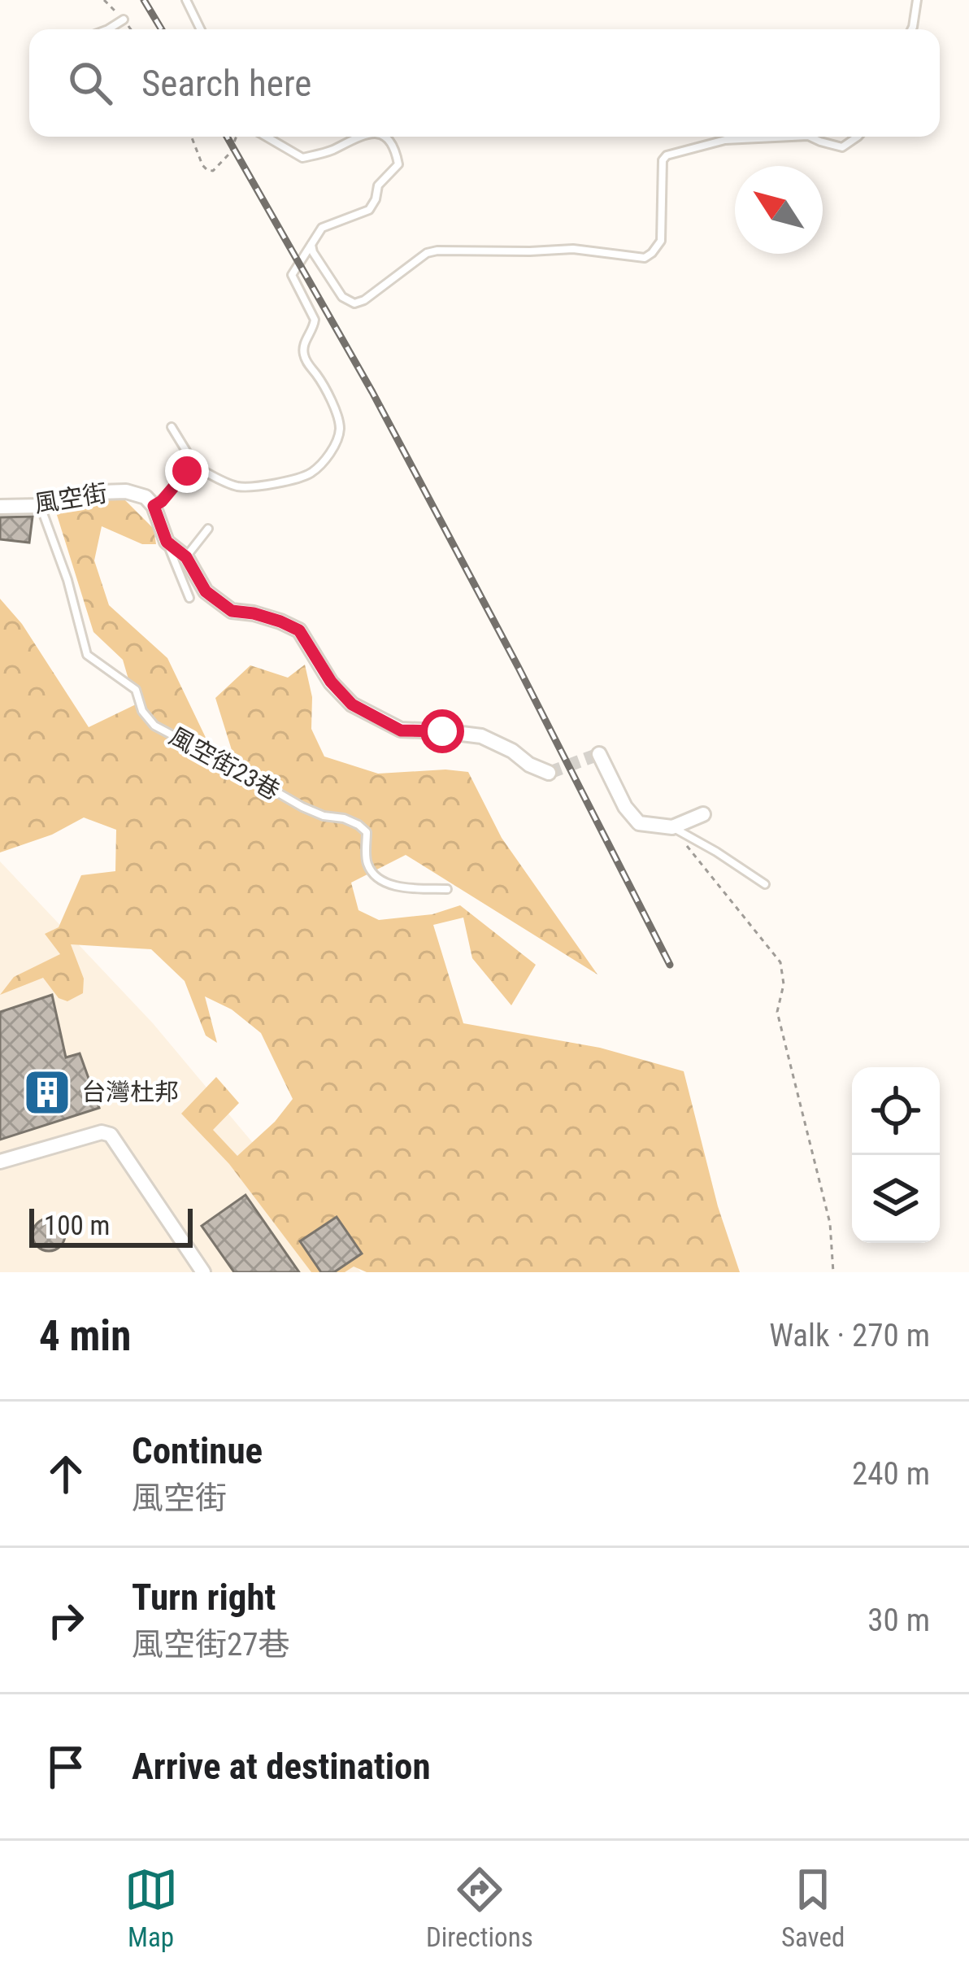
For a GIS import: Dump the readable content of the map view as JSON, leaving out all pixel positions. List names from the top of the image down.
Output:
{
  "streets": {
    "street": ["風空街"],
    "lane": ["風空街23巷"]
  },
  "crossings": [
    ["風空街", "風空街23巷"]
  ],
  "places": {
    "building": ["台灣杜邦"]
  },
  "scale_bar": "100 m",
  "north": "top left",
  "page": {
    "search": "Search here",
    "scale": "100 m",
    "heading": ["4 min", "Walk · 270 m"],
    "list": [
      ["Continue", "風空街", "240 m"],
      ["Turn right", "風空街27巷", "30 m"],
      "Arrive at destination"
    ],
    "nav": ["Map", "Directions", "Saved"]
  }
}
